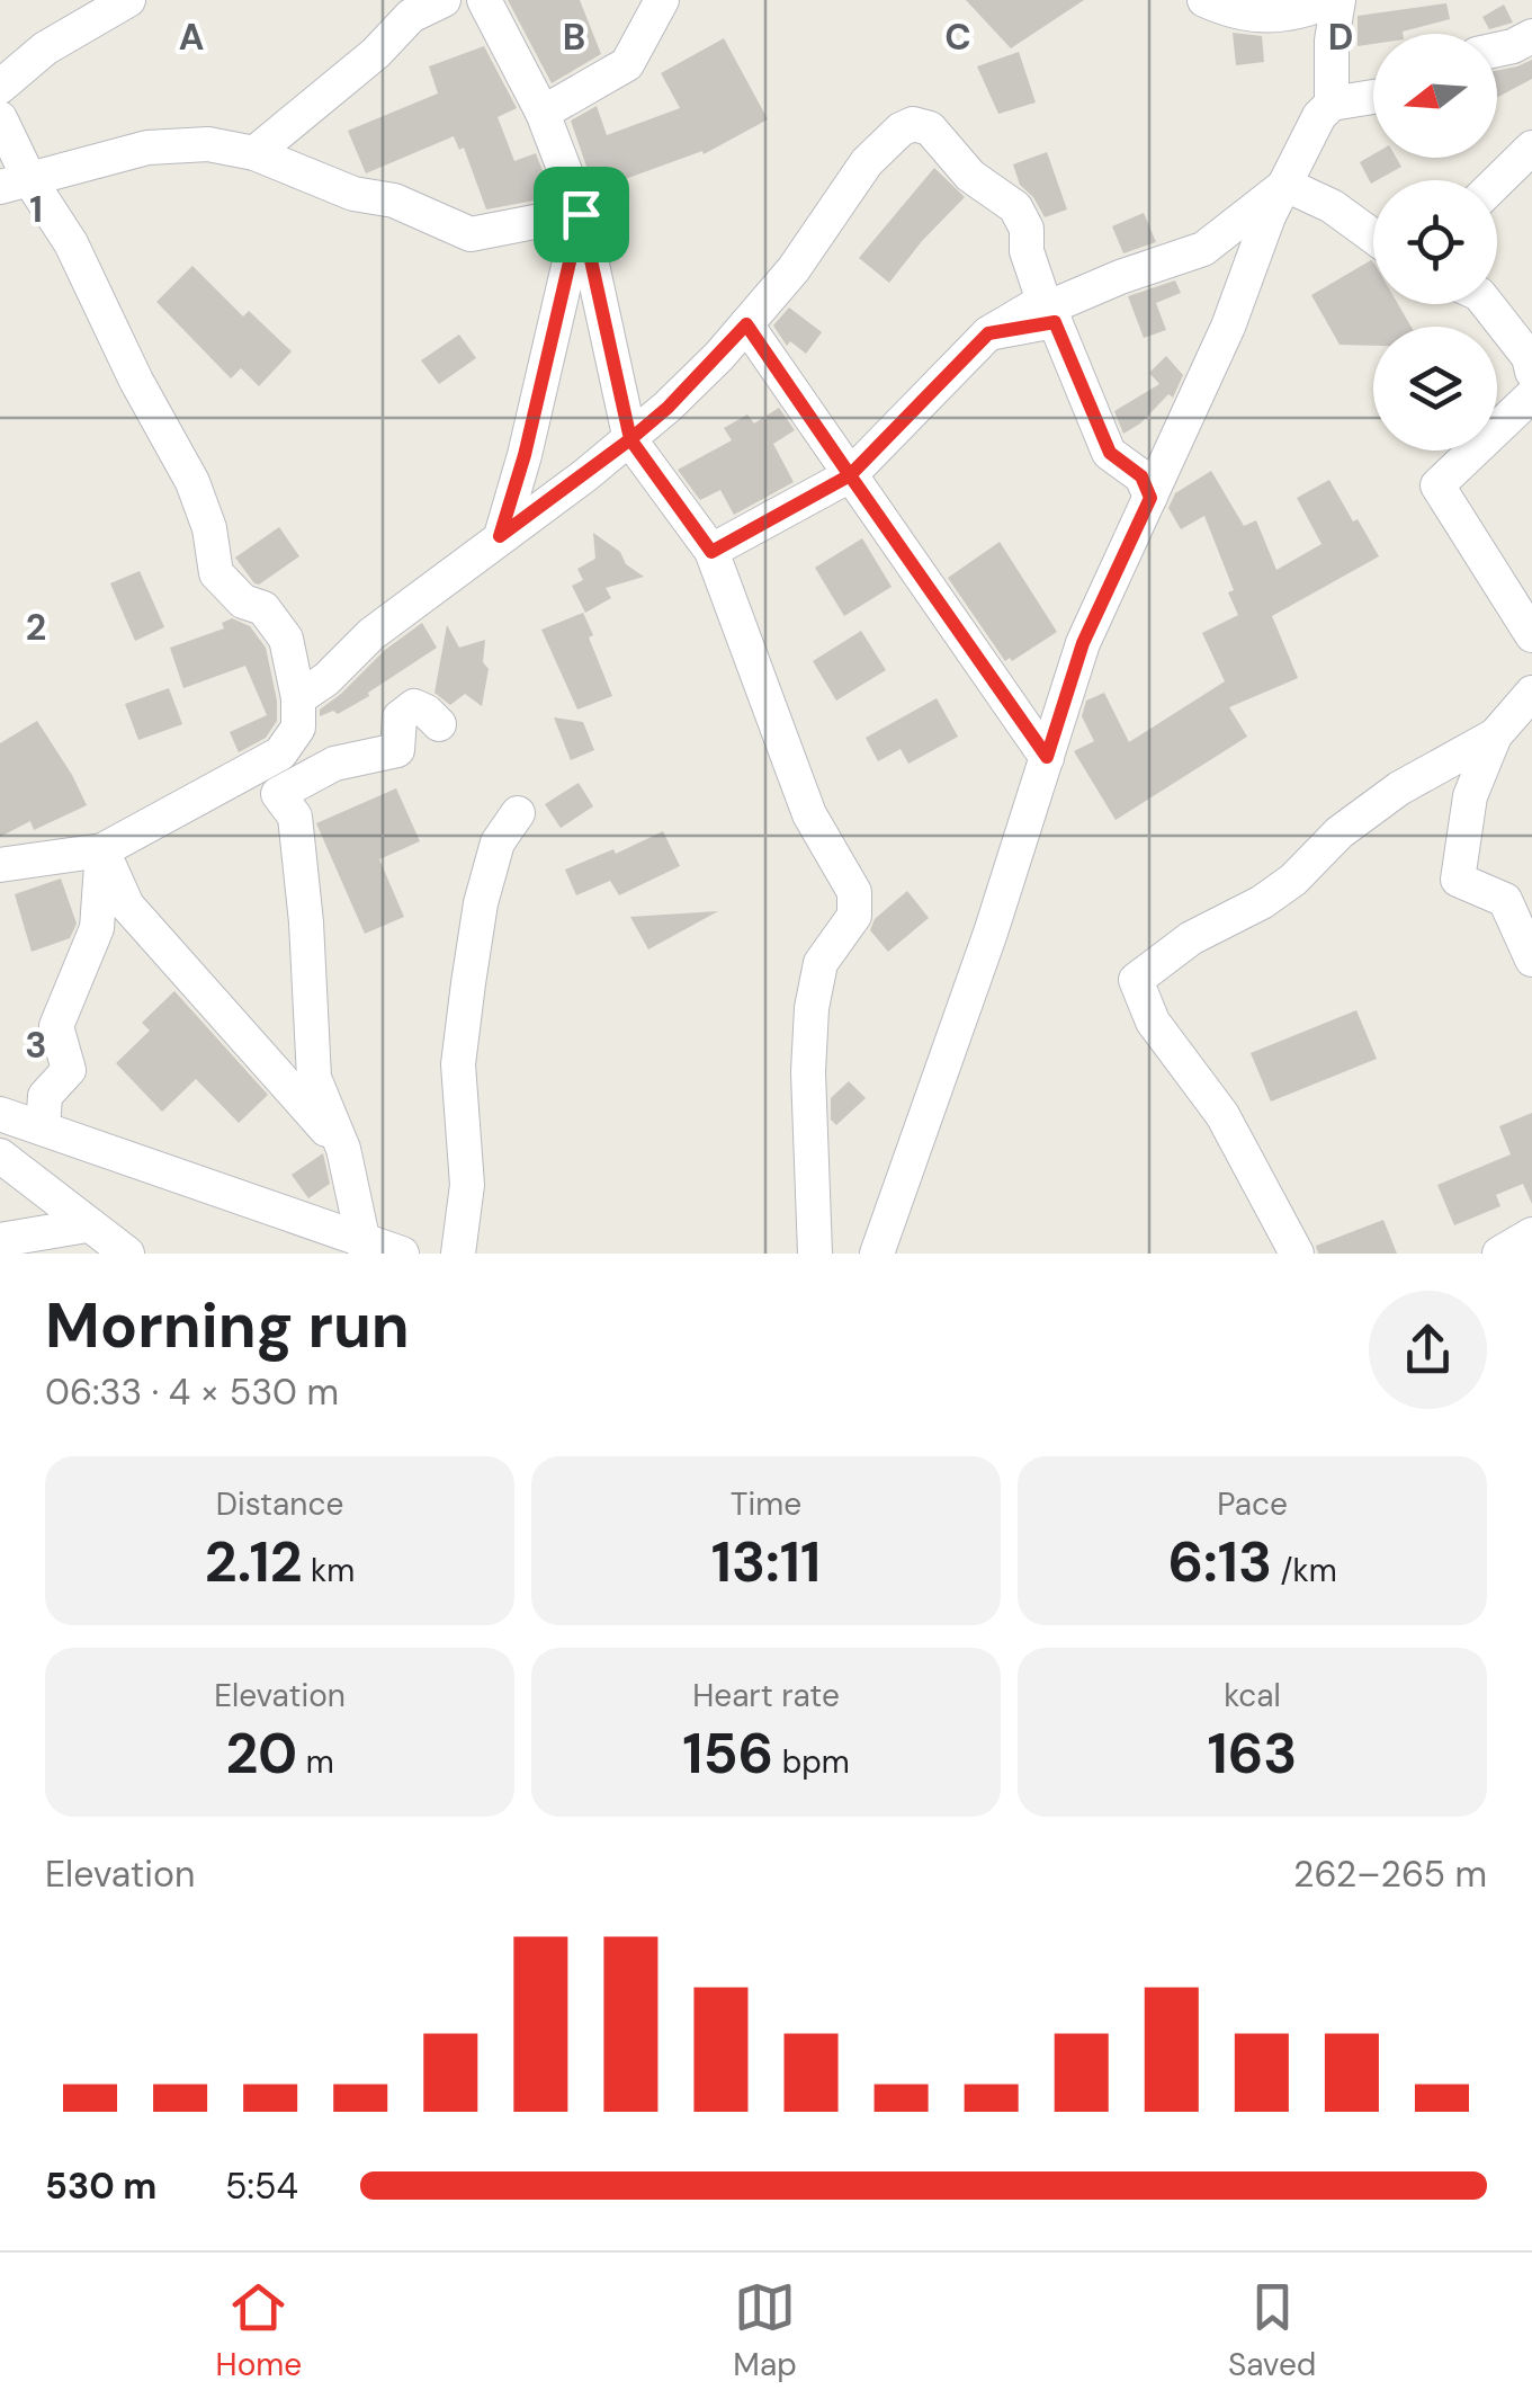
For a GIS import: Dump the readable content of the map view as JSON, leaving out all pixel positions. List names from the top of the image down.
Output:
{
  "north": "left",
  "page": {
    "heading": ["Morning run", "06:33 · 4 × 530 m"],
    "stats": [
      ["Distance", "2.12 km"],
      ["Time", "13:11"],
      ["Pace", "6:13 /km"],
      ["Elevation", "20 m"],
      ["Heart rate", "156 bpm"],
      ["kcal", "163"]
    ],
    "chart": ["Elevation", "262–265 m"],
    "list": [
      {
        "name": "530 m",
        "note": "5:54"
      }
    ],
    "tabs": ["Home", "Map", "Saved"]
  },
  "grid": {
    "columns": [
      "A",
      "B",
      "C",
      "D"
    ],
    "rows": ["1", "2", "3"]
  }
}
